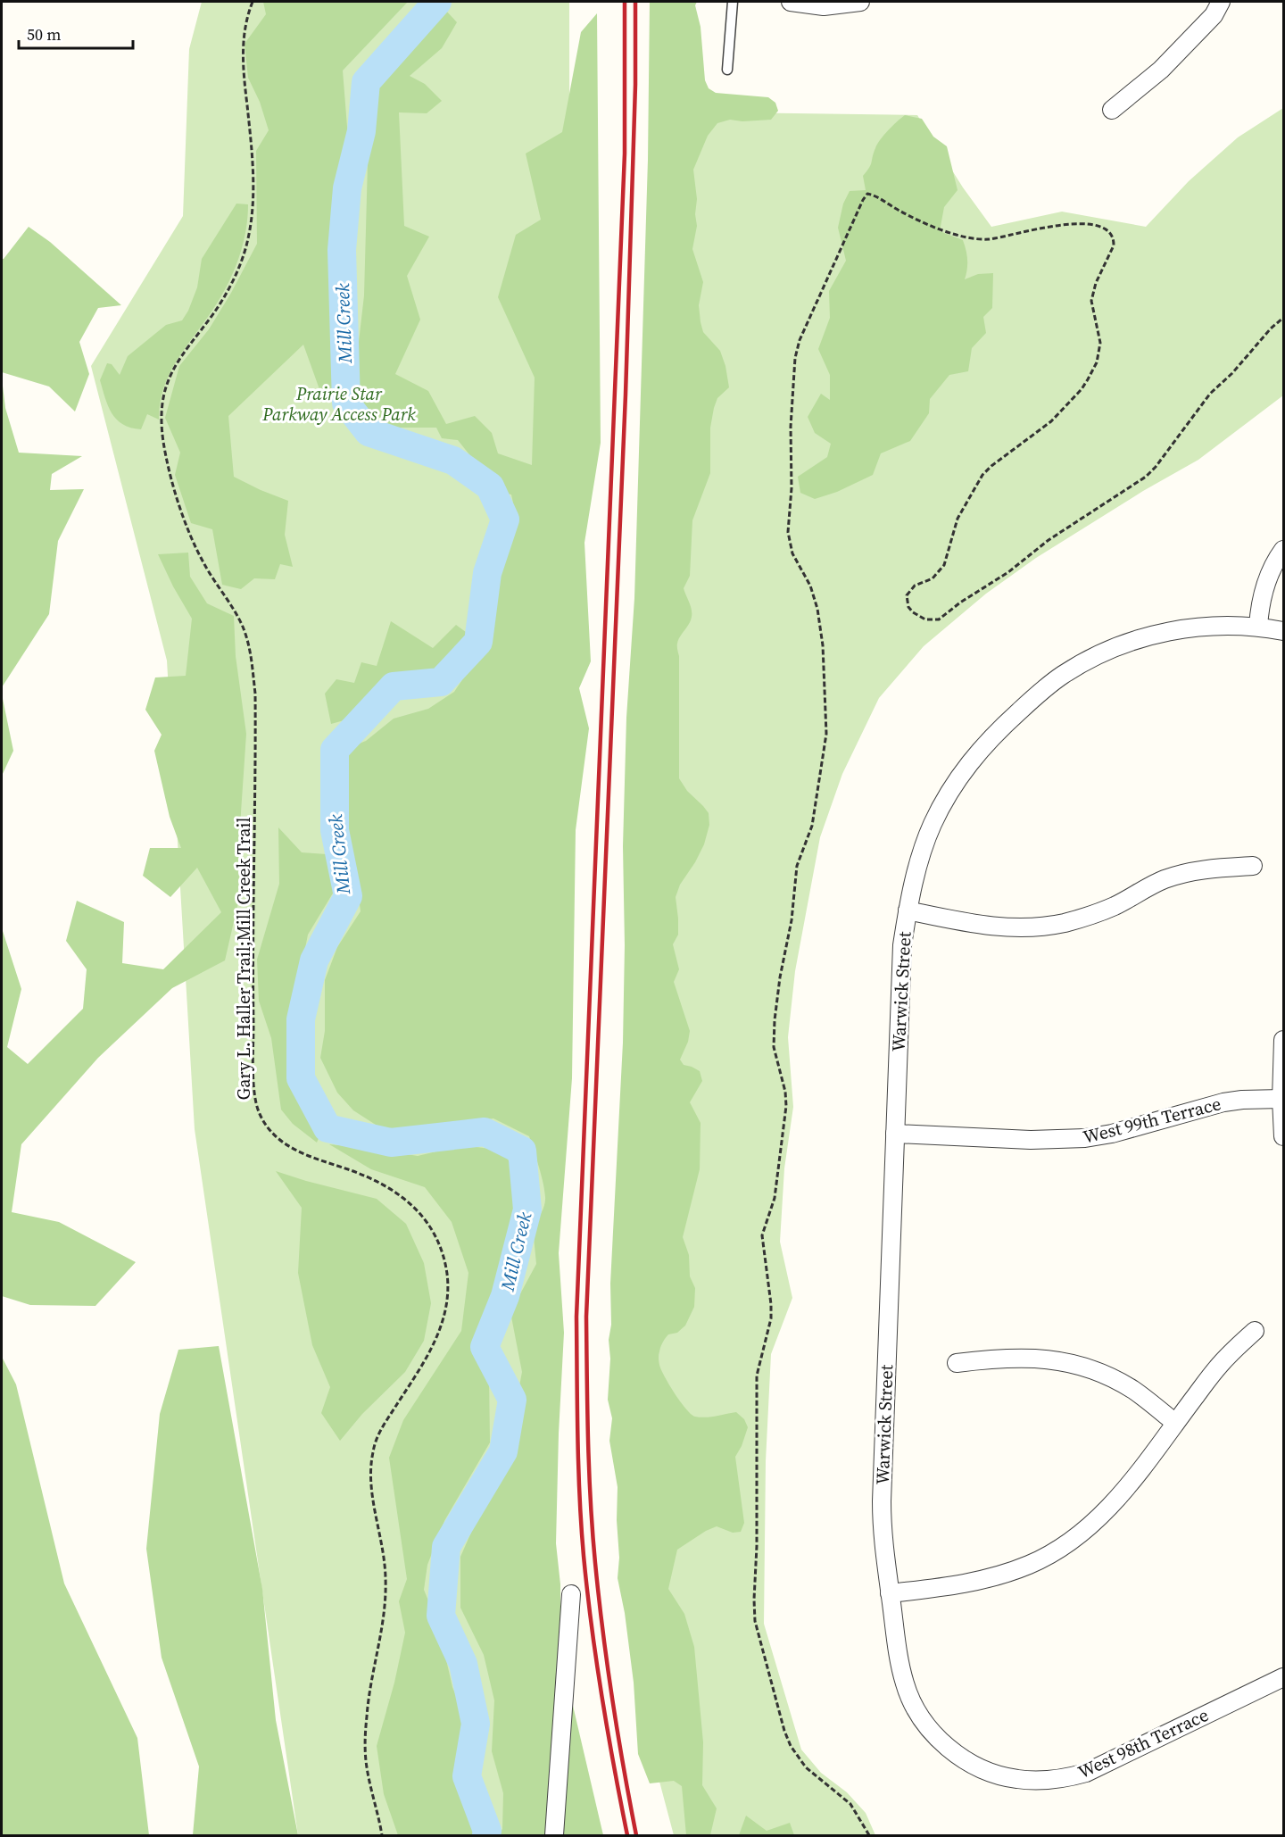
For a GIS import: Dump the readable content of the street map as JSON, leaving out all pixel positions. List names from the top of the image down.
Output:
{
  "streets": {
    "street": ["Warwick Street", "West 99th Terrace", "West 98th Terrace"],
    "path": ["Gary L. Haller Trail;Mill Creek Trail"]
  },
  "crossings": [
    ["Warwick Street", "West 99th Terrace"],
    ["Warwick Street", "West 98th Terrace"]
  ],
  "water": ["Mill Creek"],
  "parks": ["Prairie Star Parkway Access Park"],
  "scale_bar": "50 m"
}
